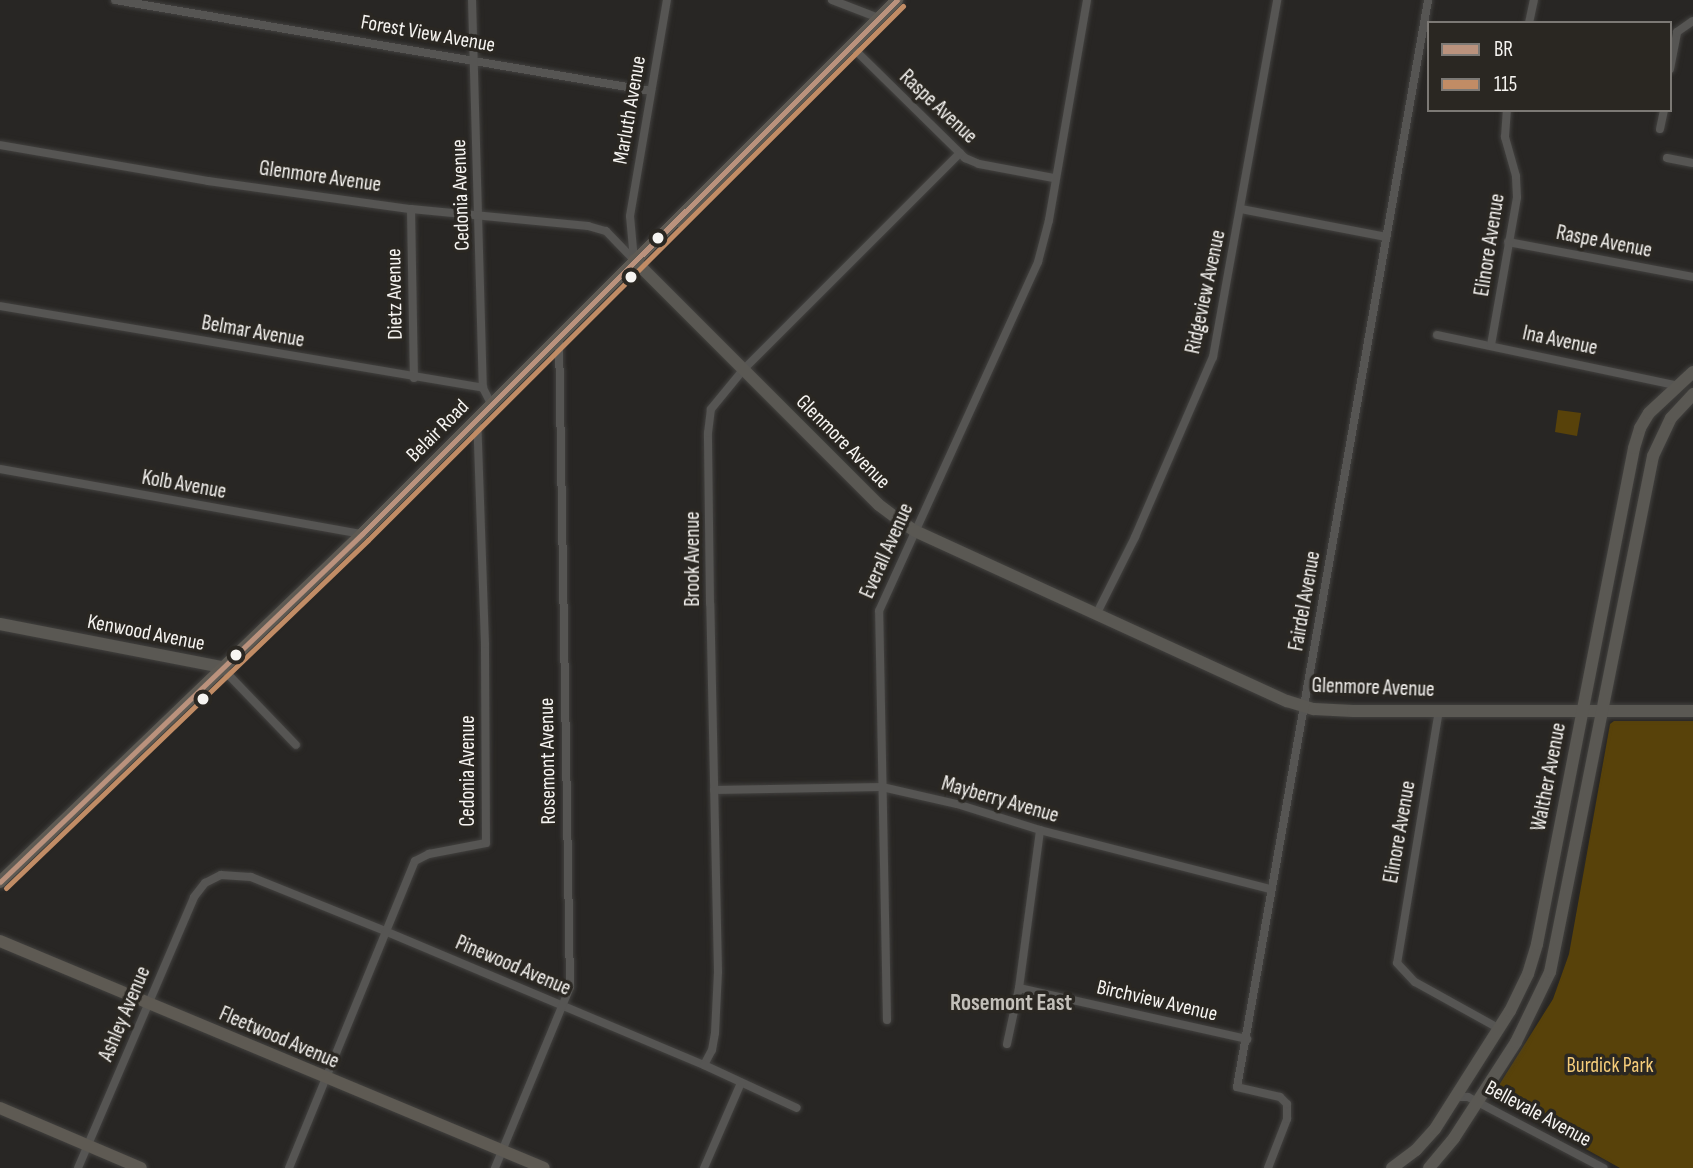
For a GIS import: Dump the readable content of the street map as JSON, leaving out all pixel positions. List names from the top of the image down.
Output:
{
  "streets": {
    "main road": [
      "Glenmore Avenue",
      "Belair Road",
      "Kenwood Avenue",
      "Walther Avenue",
      "Fleetwood Avenue"
    ],
    "street": [
      "Forest View Avenue",
      "Raspe Avenue",
      "Marluth Avenue",
      "Cedonia Avenue",
      "Elinore Avenue",
      "Ridgeview Avenue",
      "Dietz Avenue",
      "Belmar Avenue",
      "Ina Avenue",
      "Kolb Avenue",
      "Everall Avenue",
      "Brook Avenue",
      "Fairdel Avenue",
      "Rosemont Avenue",
      "Mayberry Avenue",
      "Pinewood Avenue",
      "Birchview Avenue",
      "Ashley Avenue",
      "Bellevale Avenue"
    ]
  },
  "crossings": [
    ["Forest View Avenue", "Marluth Avenue"],
    ["Forest View Avenue", "Cedonia Avenue"],
    ["Raspe Avenue", "Elinore Avenue"],
    ["Raspe Avenue", "Belair Road"],
    ["Raspe Avenue", "Everall Avenue"],
    ["Raspe Avenue", "Brook Avenue"],
    ["Marluth Avenue", "Glenmore Avenue"],
    ["Marluth Avenue", "Belair Road"],
    ["Glenmore Avenue", "Cedonia Avenue"],
    ["Glenmore Avenue", "Elinore Avenue"],
    ["Glenmore Avenue", "Ridgeview Avenue"],
    ["Glenmore Avenue", "Dietz Avenue"],
    ["Glenmore Avenue", "Belair Road"],
    ["Glenmore Avenue", "Everall Avenue"],
    ["Glenmore Avenue", "Brook Avenue"],
    ["Glenmore Avenue", "Fairdel Avenue"],
    ["Glenmore Avenue", "Walther Avenue"],
    ["Cedonia Avenue", "Belmar Avenue"],
    ["Cedonia Avenue", "Belair Road"],
    ["Cedonia Avenue", "Pinewood Avenue"],
    ["Cedonia Avenue", "Fleetwood Avenue"],
    ["Elinore Avenue", "Ina Avenue"],
    ["Elinore Avenue", "Walther Avenue"],
    ["Dietz Avenue", "Belmar Avenue"],
    ["Ina Avenue", "Walther Avenue"],
    ["Belair Road", "Kolb Avenue"],
    ["Belair Road", "Kenwood Avenue"],
    ["Belair Road", "Rosemont Avenue"],
    ["Everall Avenue", "Mayberry Avenue"],
    ["Brook Avenue", "Mayberry Avenue"],
    ["Brook Avenue", "Pinewood Avenue"],
    ["Fairdel Avenue", "Mayberry Avenue"],
    ["Fairdel Avenue", "Birchview Avenue"],
    ["Rosemont Avenue", "Pinewood Avenue"],
    ["Rosemont Avenue", "Fleetwood Avenue"],
    ["Walther Avenue", "Bellevale Avenue"],
    ["Pinewood Avenue", "Ashley Avenue"],
    ["Ashley Avenue", "Fleetwood Avenue"]
  ],
  "districts": ["Rosemont East"],
  "parks": ["Burdick Park"],
  "lines": ["transit line BR", "transit line 115"],
  "legend": ["BR", "115"]
}
